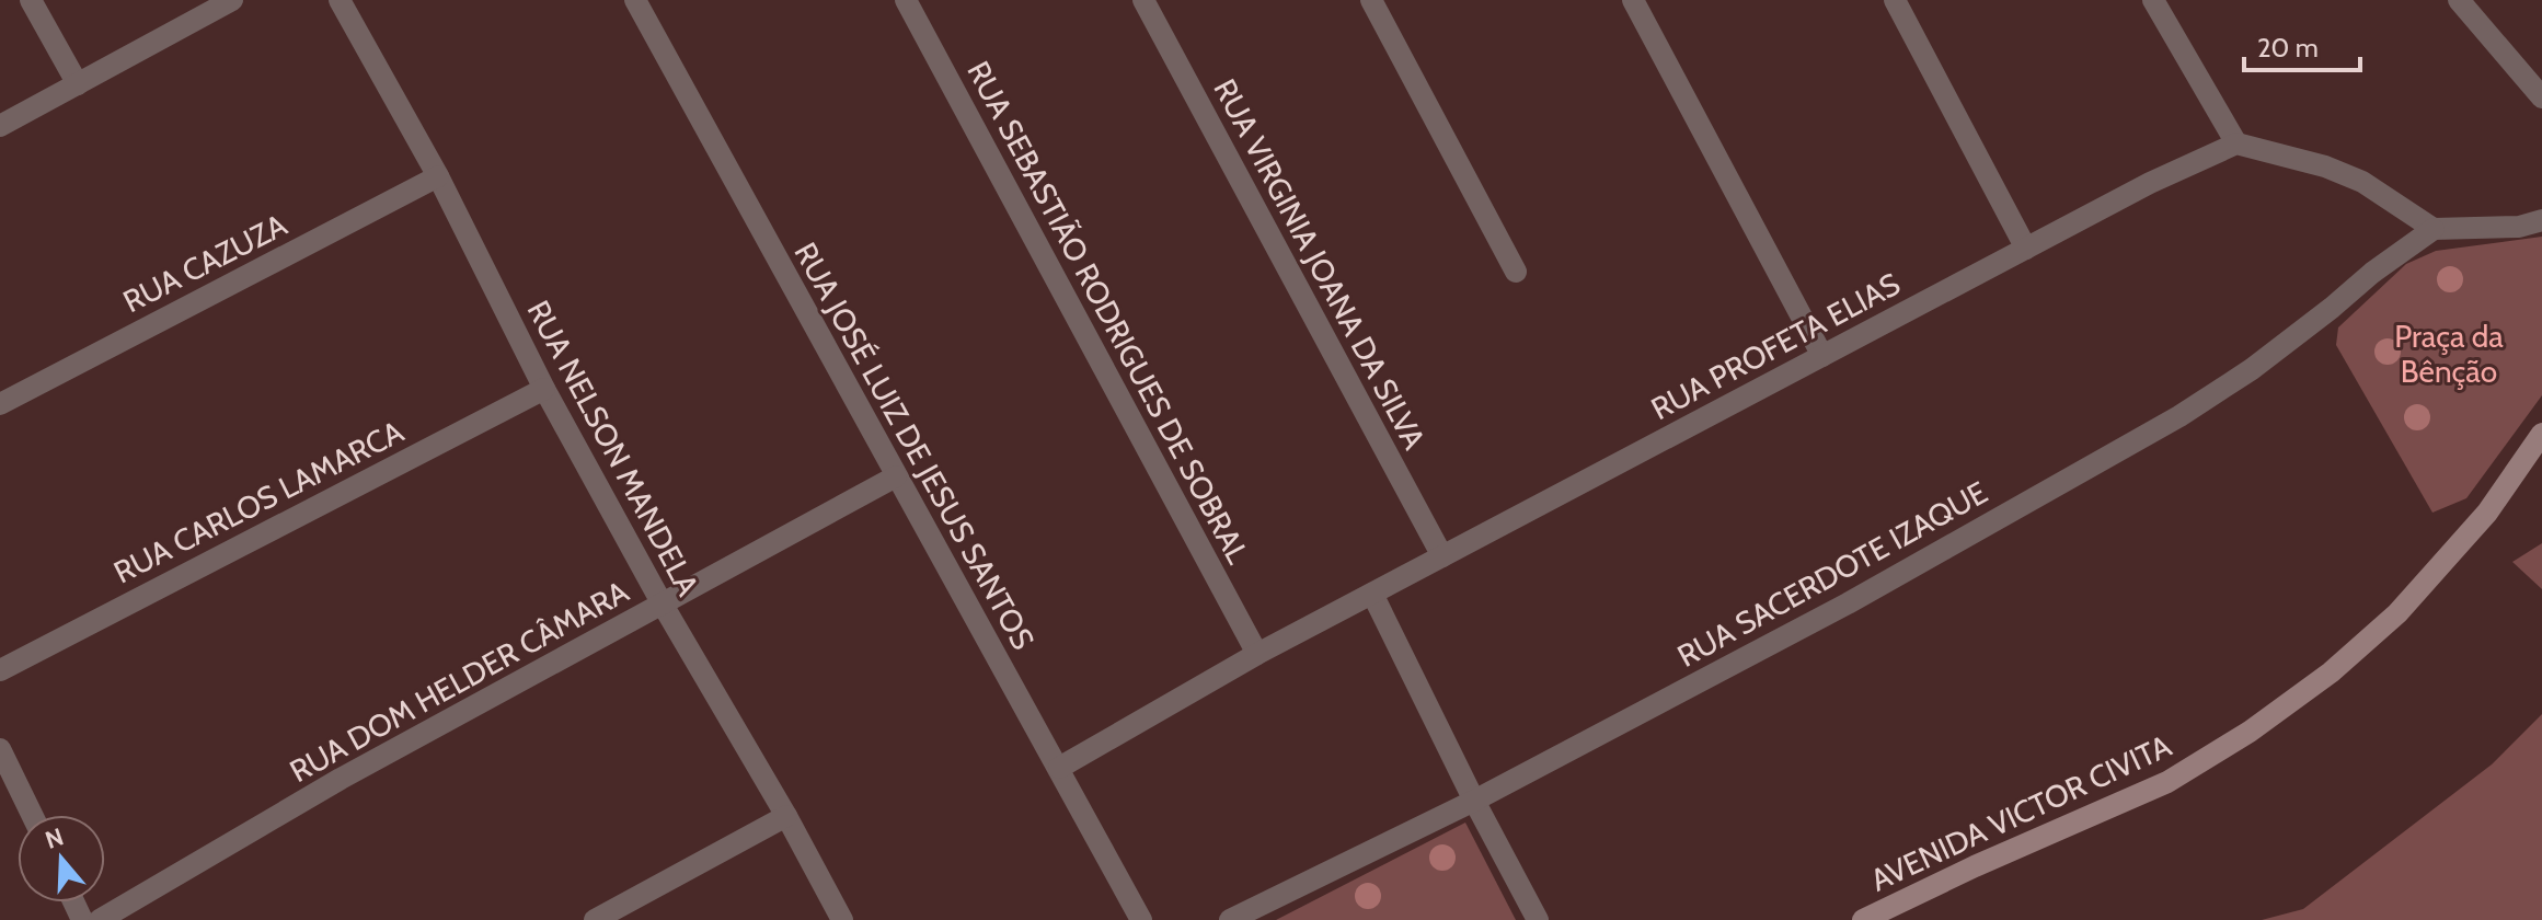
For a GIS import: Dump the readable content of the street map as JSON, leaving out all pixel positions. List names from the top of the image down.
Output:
{
  "streets": {
    "main road": ["AVENIDA VICTOR CIVITA"],
    "street": [
      "RUA CAZUZA",
      "RUA VIRGINIA JOANA DA SILVA",
      "RUA SEBASTIÃO RODRIGUES DE SOBRAL",
      "RUA PROFETA ELIAS",
      "RUA JOSÉ LUIZ DE JESUS SANTOS",
      "RUA NELSON MANDELA",
      "RUA CARLOS LAMARCA",
      "RUA SACERDOTE IZAQUE",
      "RUA DOM HELDER CÂMARA"
    ]
  },
  "crossings": [
    ["RUA CAZUZA", "RUA NELSON MANDELA"],
    ["RUA VIRGINIA JOANA DA SILVA", "RUA PROFETA ELIAS"],
    ["RUA SEBASTIÃO RODRIGUES DE SOBRAL", "RUA PROFETA ELIAS"],
    ["RUA PROFETA ELIAS", "RUA JOSÉ LUIZ DE JESUS SANTOS"],
    ["RUA JOSÉ LUIZ DE JESUS SANTOS", "RUA DOM HELDER CÂMARA"],
    ["RUA NELSON MANDELA", "RUA CARLOS LAMARCA"],
    ["RUA NELSON MANDELA", "RUA DOM HELDER CÂMARA"]
  ],
  "parks": ["Praça da Bênção"],
  "scale_bar": "20 m",
  "north": "top"
}
